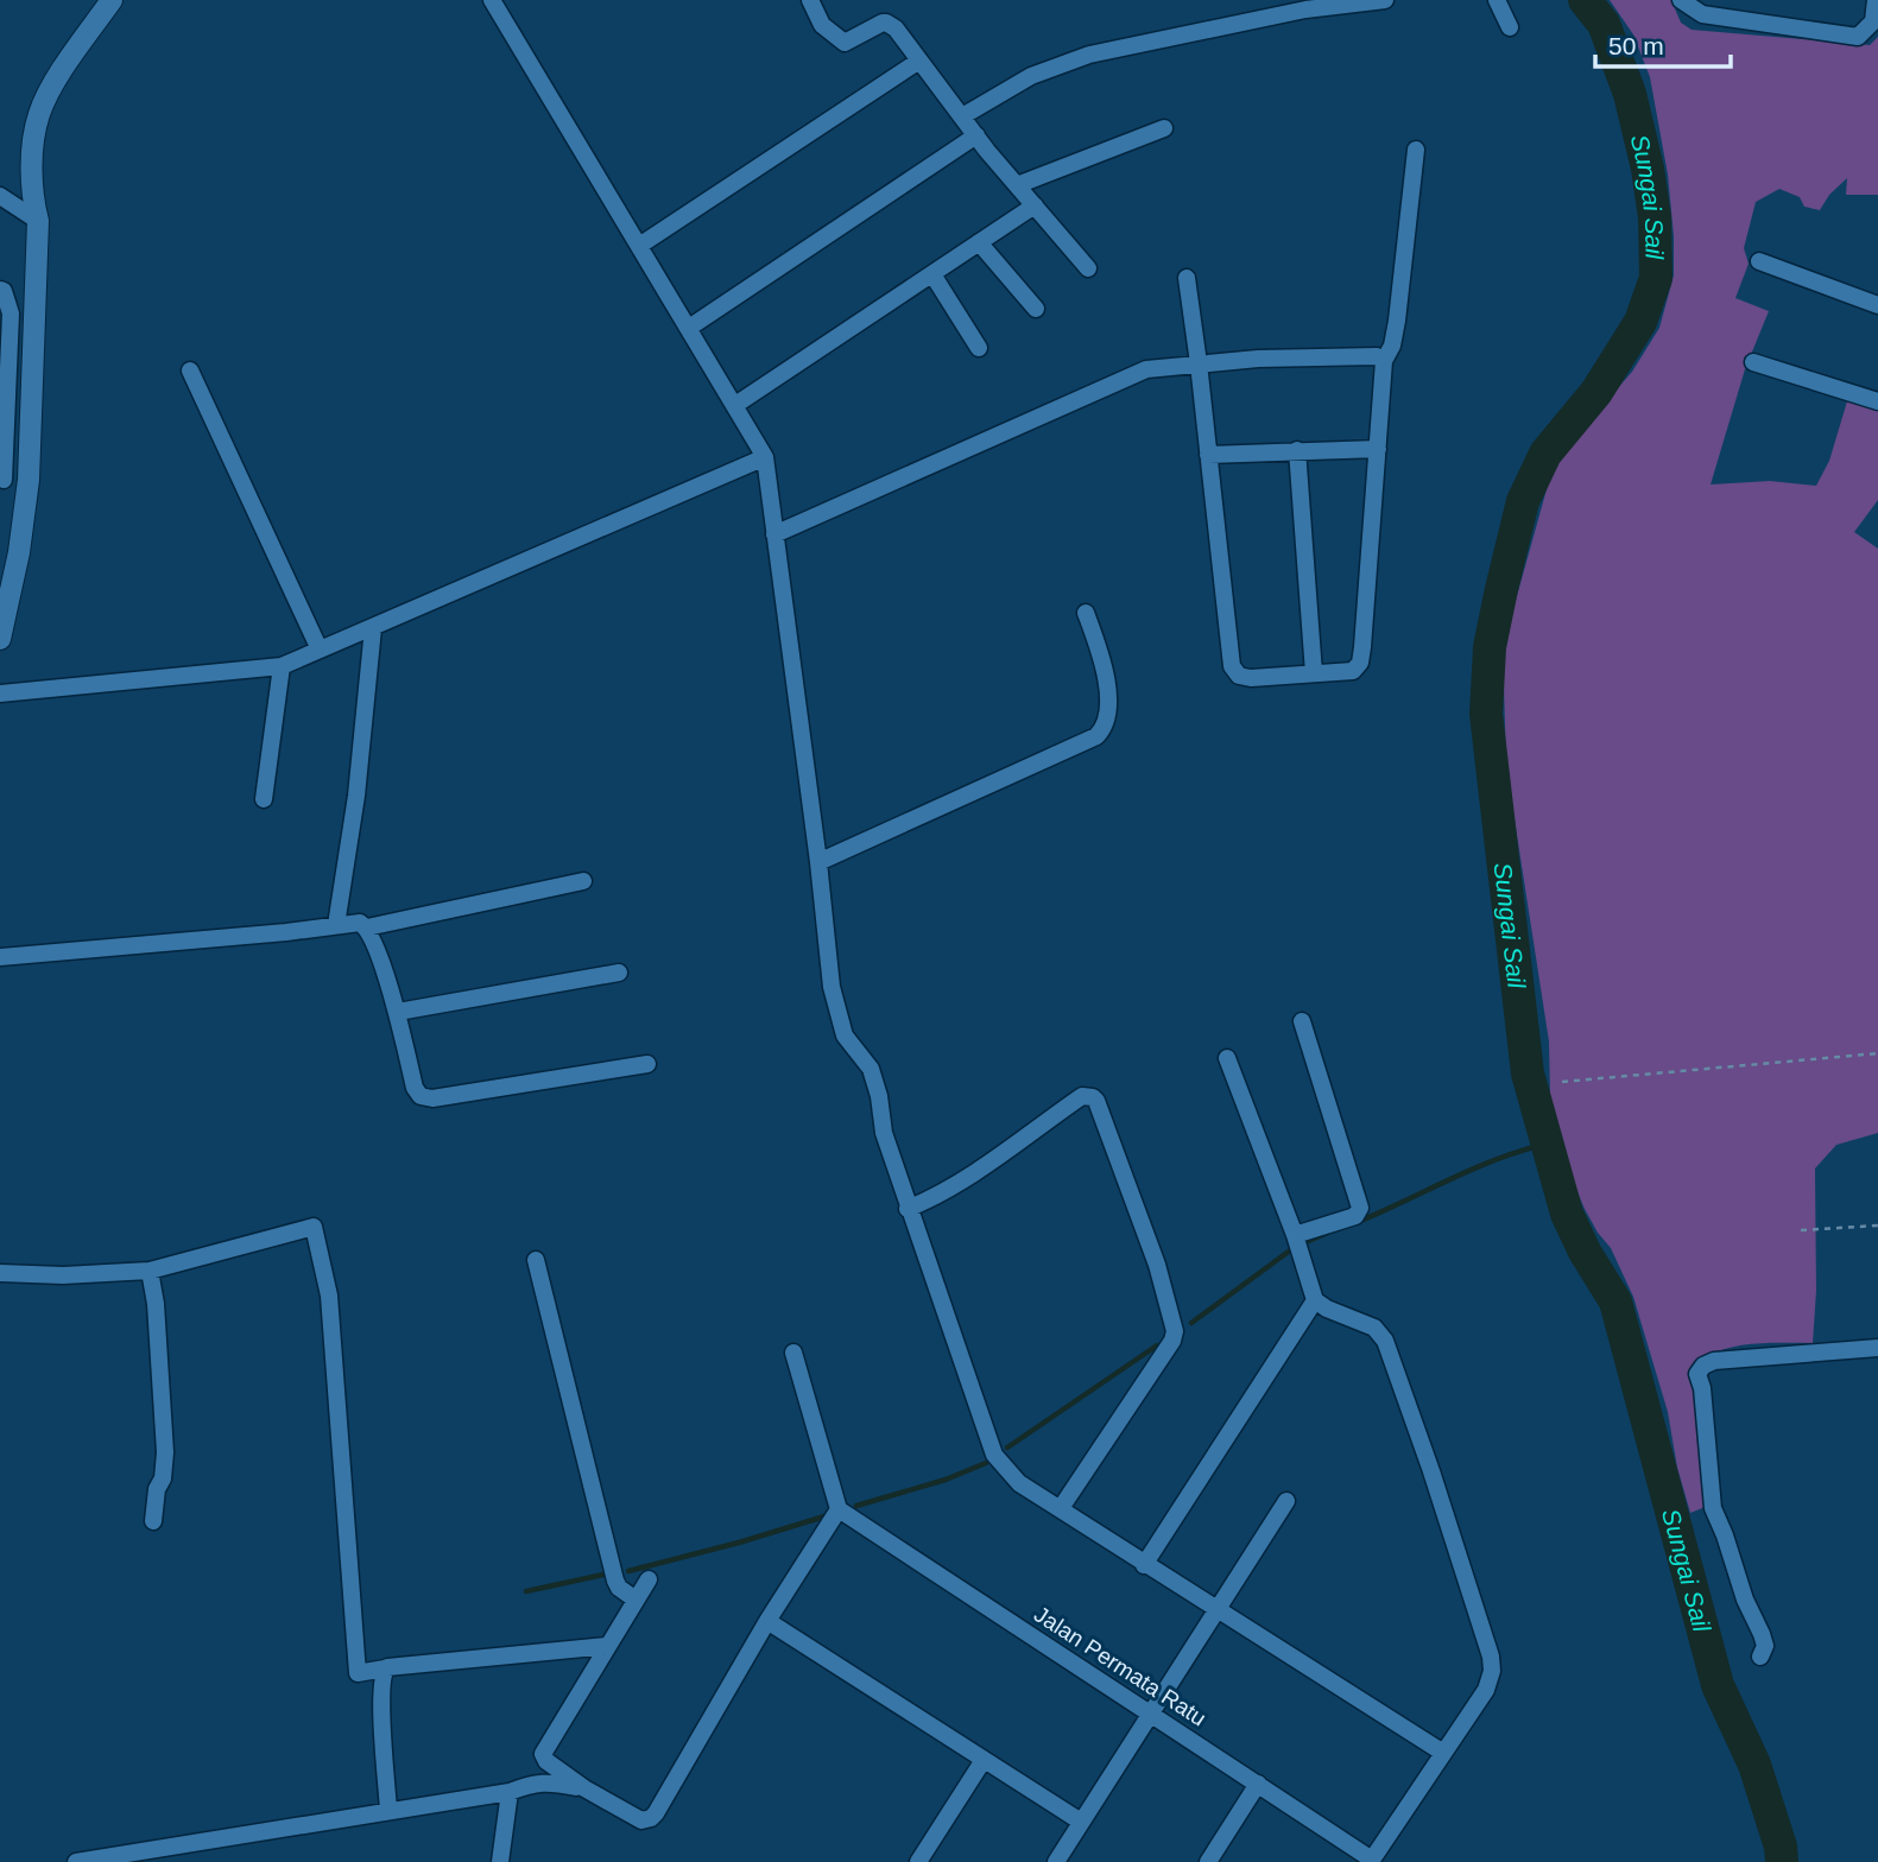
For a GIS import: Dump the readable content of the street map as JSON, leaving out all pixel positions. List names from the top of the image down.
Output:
{
  "streets": {
    "street": ["Jalan Permata Ratu"]
  },
  "water": ["Sungai Sail"],
  "scale_bar": "50 m"
}
